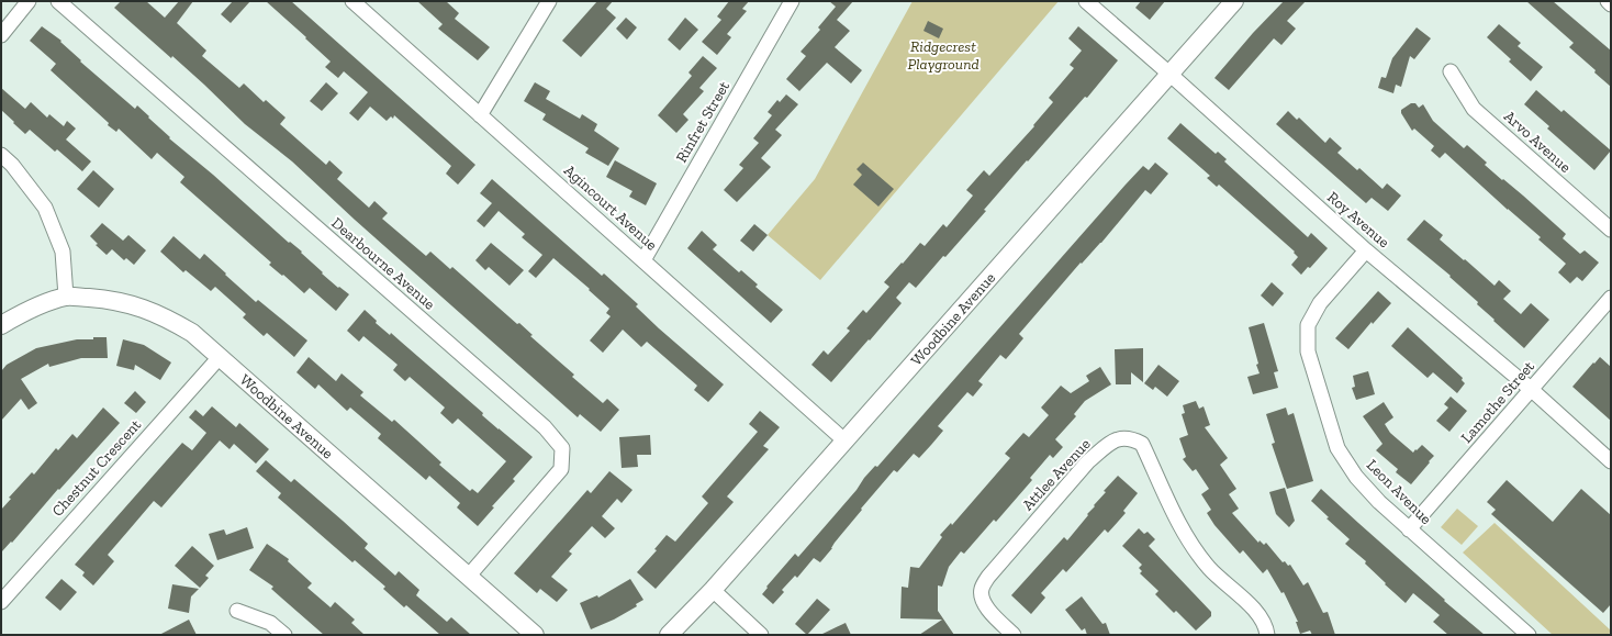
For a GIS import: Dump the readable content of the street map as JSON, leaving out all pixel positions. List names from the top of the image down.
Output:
{
  "streets": {
    "street": [
      "Rinfret Street",
      "Arvo Avenue",
      "Agincourt Avenue",
      "Roy Avenue",
      "Dearbourne Avenue",
      "Woodbine Avenue",
      "Lamothe Street",
      "Chestnut Crescent",
      "Attlee Avenue",
      "Leon Avenue"
    ]
  },
  "crossings": [
    ["Rinfret Street", "Agincourt Avenue"],
    ["Agincourt Avenue", "Woodbine Avenue"],
    ["Roy Avenue", "Woodbine Avenue"],
    ["Roy Avenue", "Lamothe Street"],
    ["Roy Avenue", "Leon Avenue"],
    ["Dearbourne Avenue", "Woodbine Avenue"],
    ["Woodbine Avenue", "Chestnut Crescent"],
    ["Lamothe Street", "Leon Avenue"]
  ],
  "parks": ["Ridgecrest Playground"]
}
